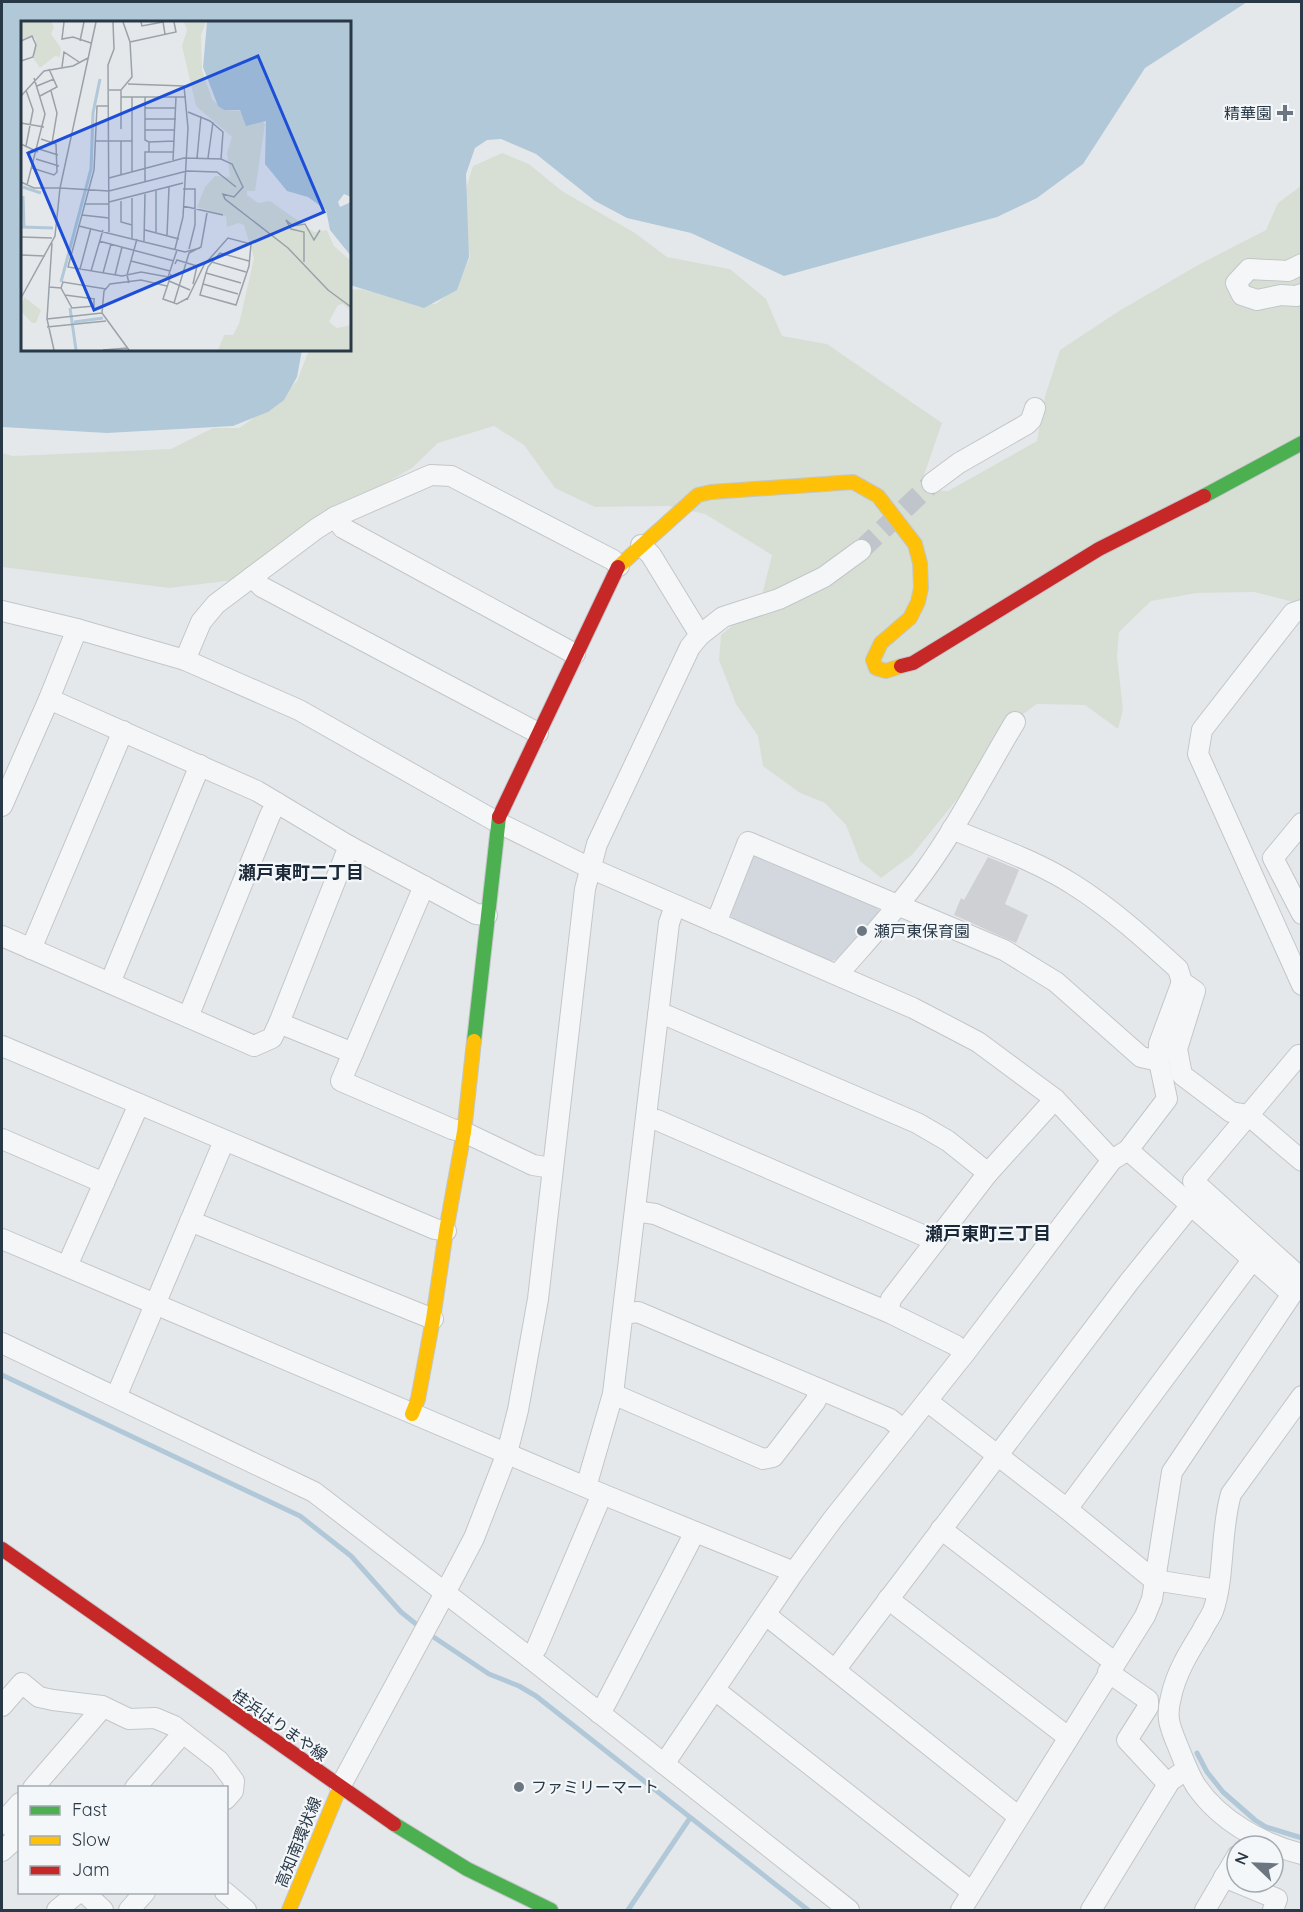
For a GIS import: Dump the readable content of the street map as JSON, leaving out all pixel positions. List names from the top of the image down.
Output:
{
  "streets": {
    "street": ["桂浜はりまや線", "高知南環状線"]
  },
  "crossings": [
    ["桂浜はりまや線", "高知南環状線"]
  ],
  "districts": ["瀬戸東町二丁目", "瀬戸東町三丁目"],
  "places": {
    "health": ["精華園"],
    "other": ["瀬戸東保育園", "ファミリーマート"]
  },
  "legend": ["Fast", "Slow", "Jam"],
  "north": "top left"
}
